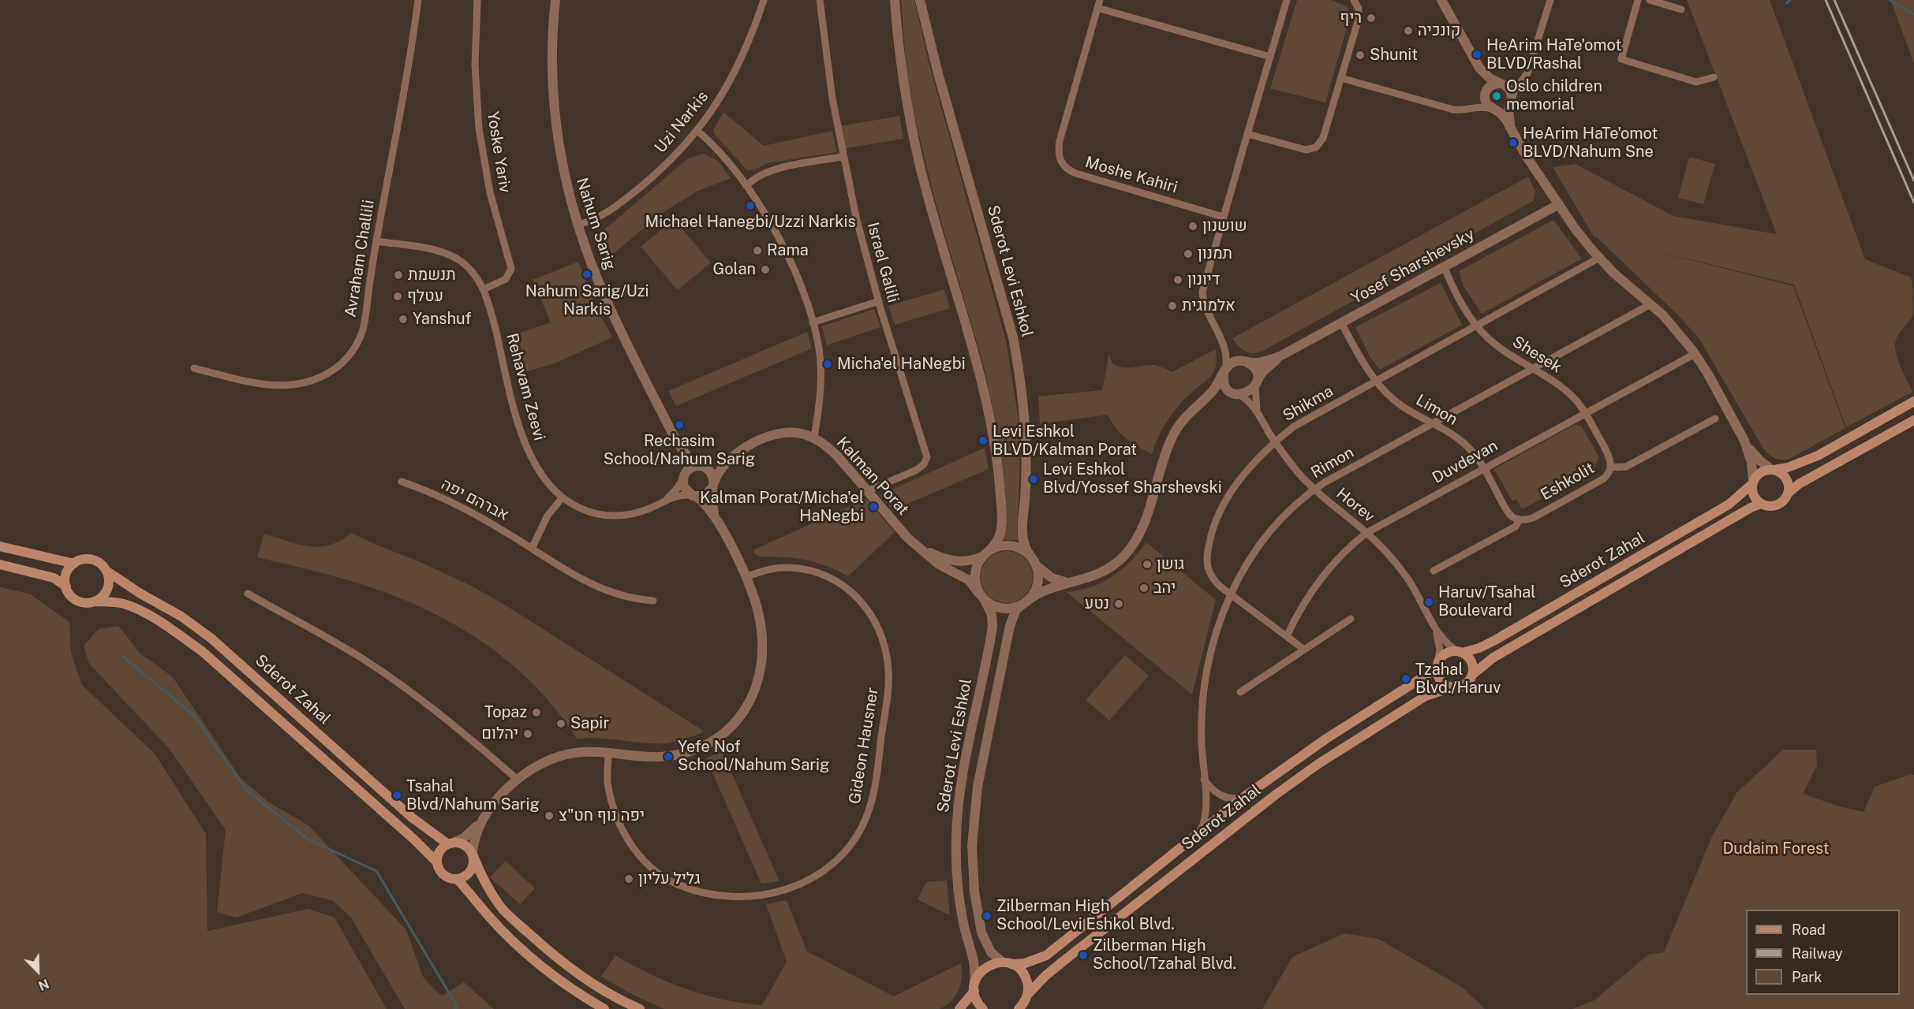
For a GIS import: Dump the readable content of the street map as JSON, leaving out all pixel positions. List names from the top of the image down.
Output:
{
  "streets": {
    "main road": ["Sderot Zahal"],
    "street": [
      "Uzi Narkis",
      "Yoske Yariv",
      "Moshe Kahiri",
      "Nahum Sarig",
      "Avraham Challili",
      "Israel Galili",
      "Yosef Sharshevsky",
      "Sderot Levi Eshkol",
      "Shesek",
      "Rehavam Zeevi",
      "Shikma",
      "Limon",
      "Duvdevan",
      "Rimon",
      "Kalman Porat",
      "Eshkolit",
      "אברהם יפה",
      "Horev",
      "Gideon Hausner"
    ]
  },
  "crossings": [
    ["Uzi Narkis", "Nahum Sarig"],
    ["Yoske Yariv", "Rehavam Zeevi"],
    ["Nahum Sarig", "Rehavam Zeevi"],
    ["Nahum Sarig", "Kalman Porat"],
    ["Avraham Challili", "Rehavam Zeevi"],
    ["Israel Galili", "Kalman Porat"],
    ["Yosef Sharshevsky", "Shesek"],
    ["Yosef Sharshevsky", "Limon"],
    ["Yosef Sharshevsky", "Horev"],
    ["Sderot Levi Eshkol", "Kalman Porat"],
    ["Sderot Levi Eshkol", "Sderot Zahal"],
    ["Shesek", "Shikma"],
    ["Shesek", "Duvdevan"],
    ["Shesek", "Rimon"],
    ["Shesek", "Eshkolit"],
    ["Rehavam Zeevi", "Kalman Porat"],
    ["Shikma", "Limon"],
    ["Shikma", "Duvdevan"],
    ["Shikma", "Rimon"],
    ["Shikma", "Horev"],
    ["Limon", "Duvdevan"],
    ["Limon", "Rimon"],
    ["Limon", "Eshkolit"],
    ["Duvdevan", "Horev"],
    ["Rimon", "Horev"],
    ["Rimon", "Sderot Zahal"],
    ["Horev", "Sderot Zahal"]
  ],
  "parks": ["Dudaim Forest"],
  "places": [
    "ריף",
    "קונכיה",
    "HeArim HaTe'omot BLVD/Rashal",
    "Shunit",
    "Oslo children memorial",
    "HeArim HaTe'omot BLVD/Nahum Sne",
    "Michael Hanegbi/Uzzi Narkis",
    "שושנון",
    "Rama",
    "תמנון",
    "Golan",
    "Nahum Sarig/Uzi Narkis",
    "תנשמת",
    "דיונון",
    "עטלף",
    "אלמוגית",
    "Yanshuf",
    "Micha'el HaNegbi",
    "Rechasim School/Nahum Sarig",
    "Levi Eshkol BLVD/Kalman Porat",
    "Levi Eshkol Blvd/Yossef Sharshevski",
    "Kalman Porat/Micha'el HaNegbi",
    "גושן",
    "יהב",
    "Haruv/Tsahal Boulevard",
    "נטע",
    "Tzahal Blvd./Haruv",
    "Topaz",
    "Sapir",
    "יהלום",
    "Yefe Nof School/Nahum Sarig",
    "Tsahal Blvd/Nahum Sarig",
    "יפה נוף חט\"צ",
    "גליל עליון",
    "Zilberman High School/Levi Eshkol Blvd.",
    "Zilberman High School/Tzahal Blvd."
  ],
  "legend": ["Road", "Railway", "Park"],
  "north": "bottom right"
}
